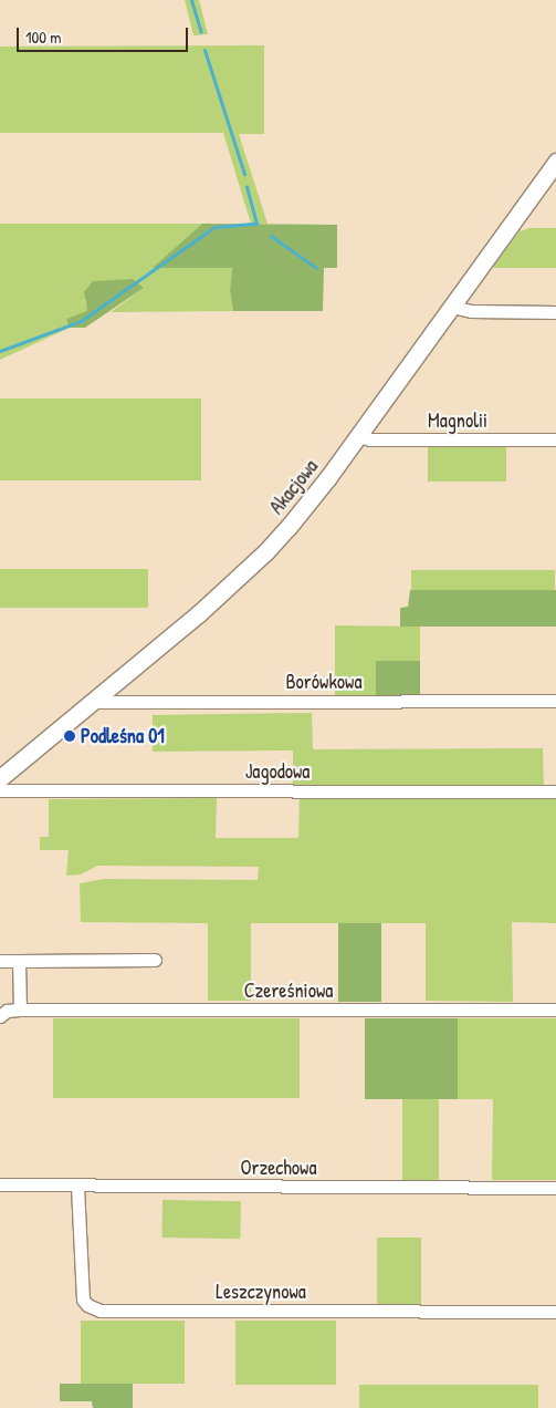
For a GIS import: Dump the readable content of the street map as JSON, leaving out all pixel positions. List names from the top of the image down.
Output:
{
  "streets": {
    "street": [
      "Magnolii",
      "Akacjowa",
      "Borówkowa",
      "Jagodowa",
      "Czereśniowa",
      "Orzechowa",
      "Leszczynowa"
    ]
  },
  "crossings": [
    ["Magnolii", "Akacjowa"],
    ["Akacjowa", "Borówkowa"],
    ["Orzechowa", "Leszczynowa"]
  ],
  "places": ["Podleśna 01"],
  "scale_bar": "100 m"
}
